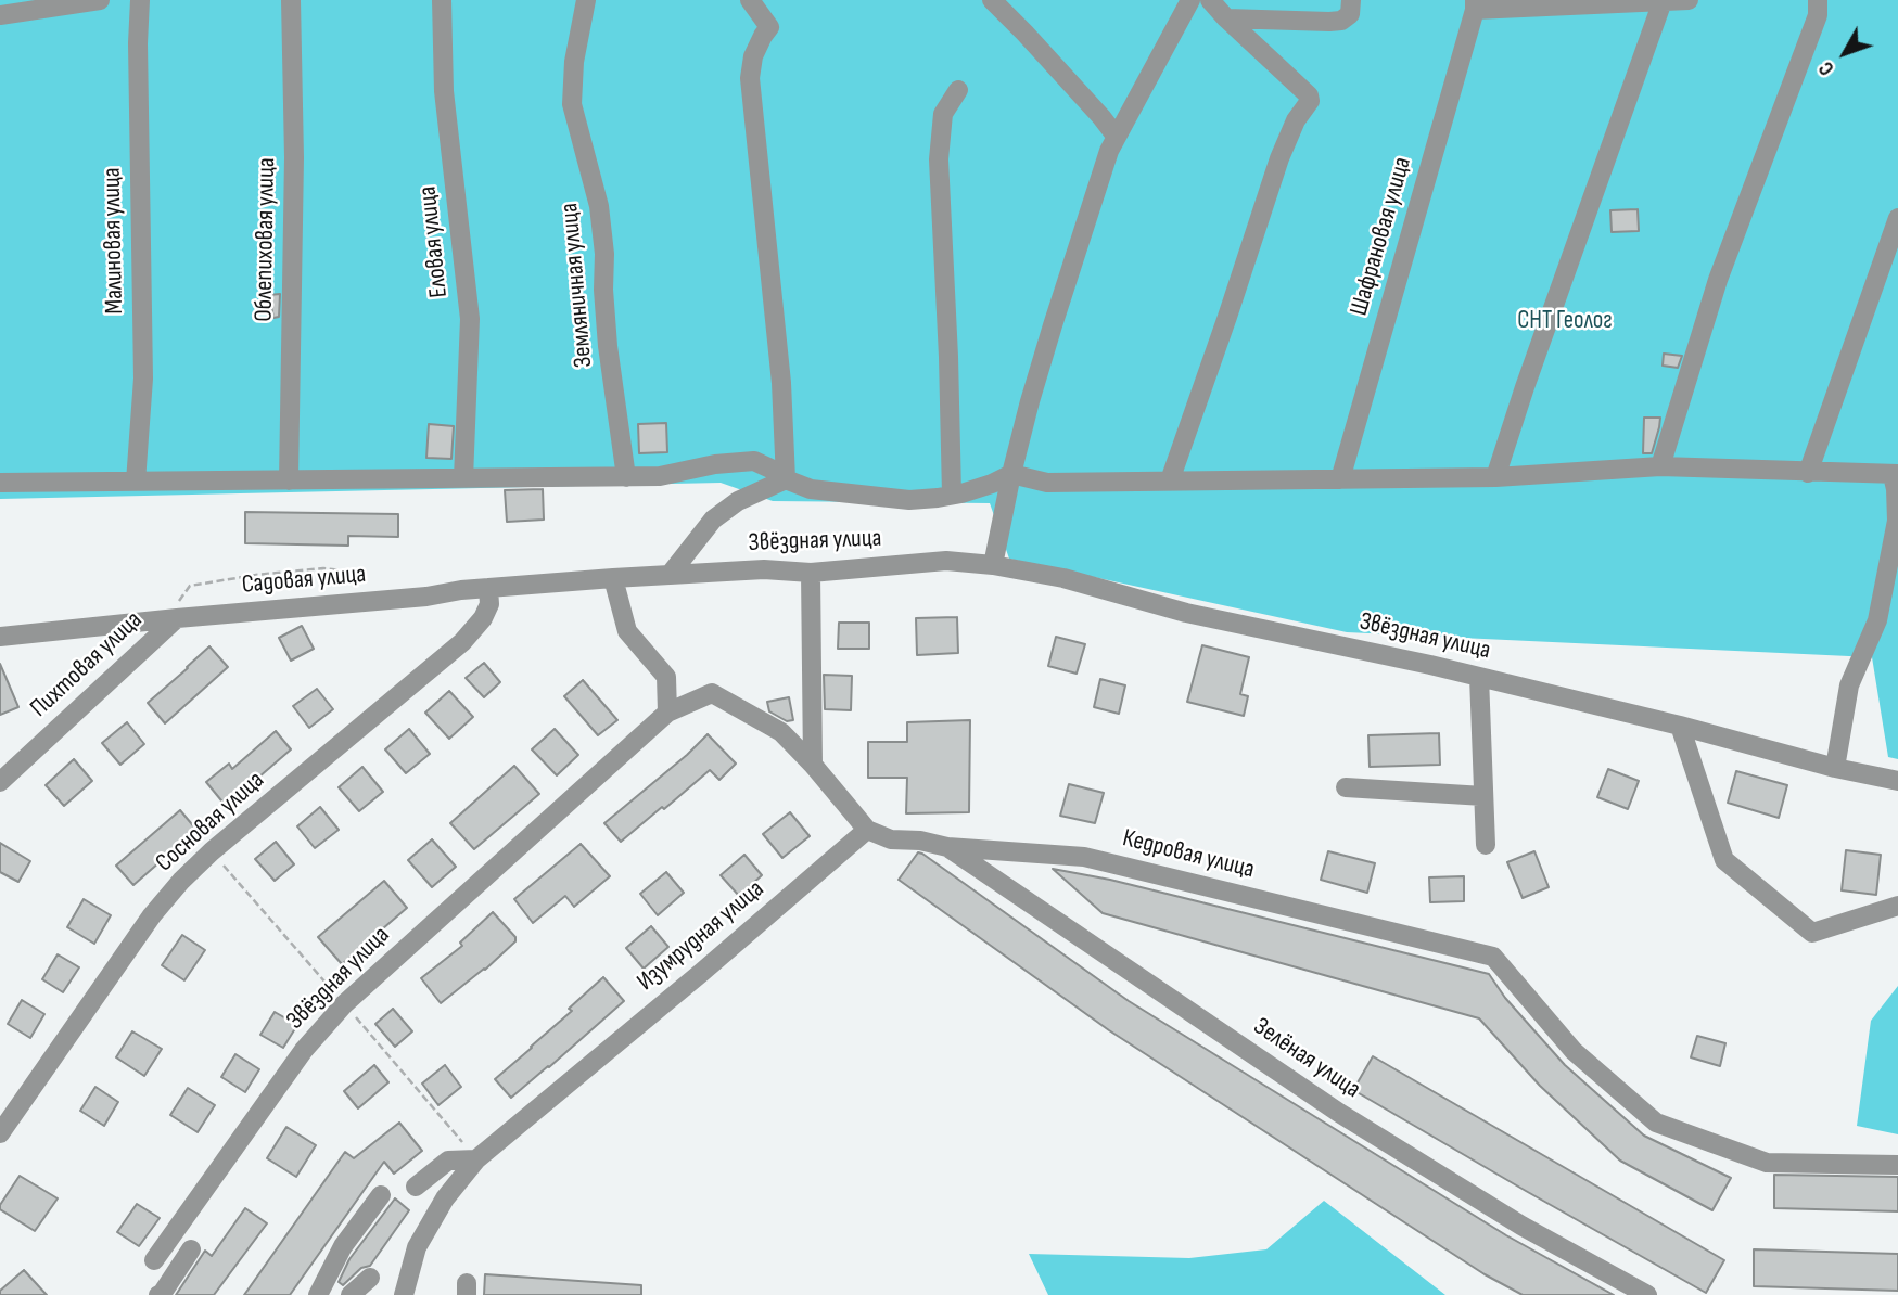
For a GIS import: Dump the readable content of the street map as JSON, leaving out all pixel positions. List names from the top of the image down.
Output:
{
  "streets": {
    "street": [
      "Шафрановая улица",
      "Облепиховая улица",
      "Малиновая улица",
      "Еловая улица",
      "Земляничная улица",
      "Звёздная улица",
      "Садовая улица",
      "Пихтовая улица",
      "Сосновая улица",
      "Кедровая улица",
      "Изумрудная улица",
      "Зелёная улица"
    ]
  },
  "crossings": [
    ["Звёздная улица", "Садовая улица"],
    ["Садовая улица", "Пихтовая улица"],
    ["Садовая улица", "Сосновая улица"],
    ["Кедровая улица", "Изумрудная улица"],
    ["Кедровая улица", "Зелёная улица"]
  ],
  "parks": ["СНТ Геолог"],
  "north": "bottom left"
}
